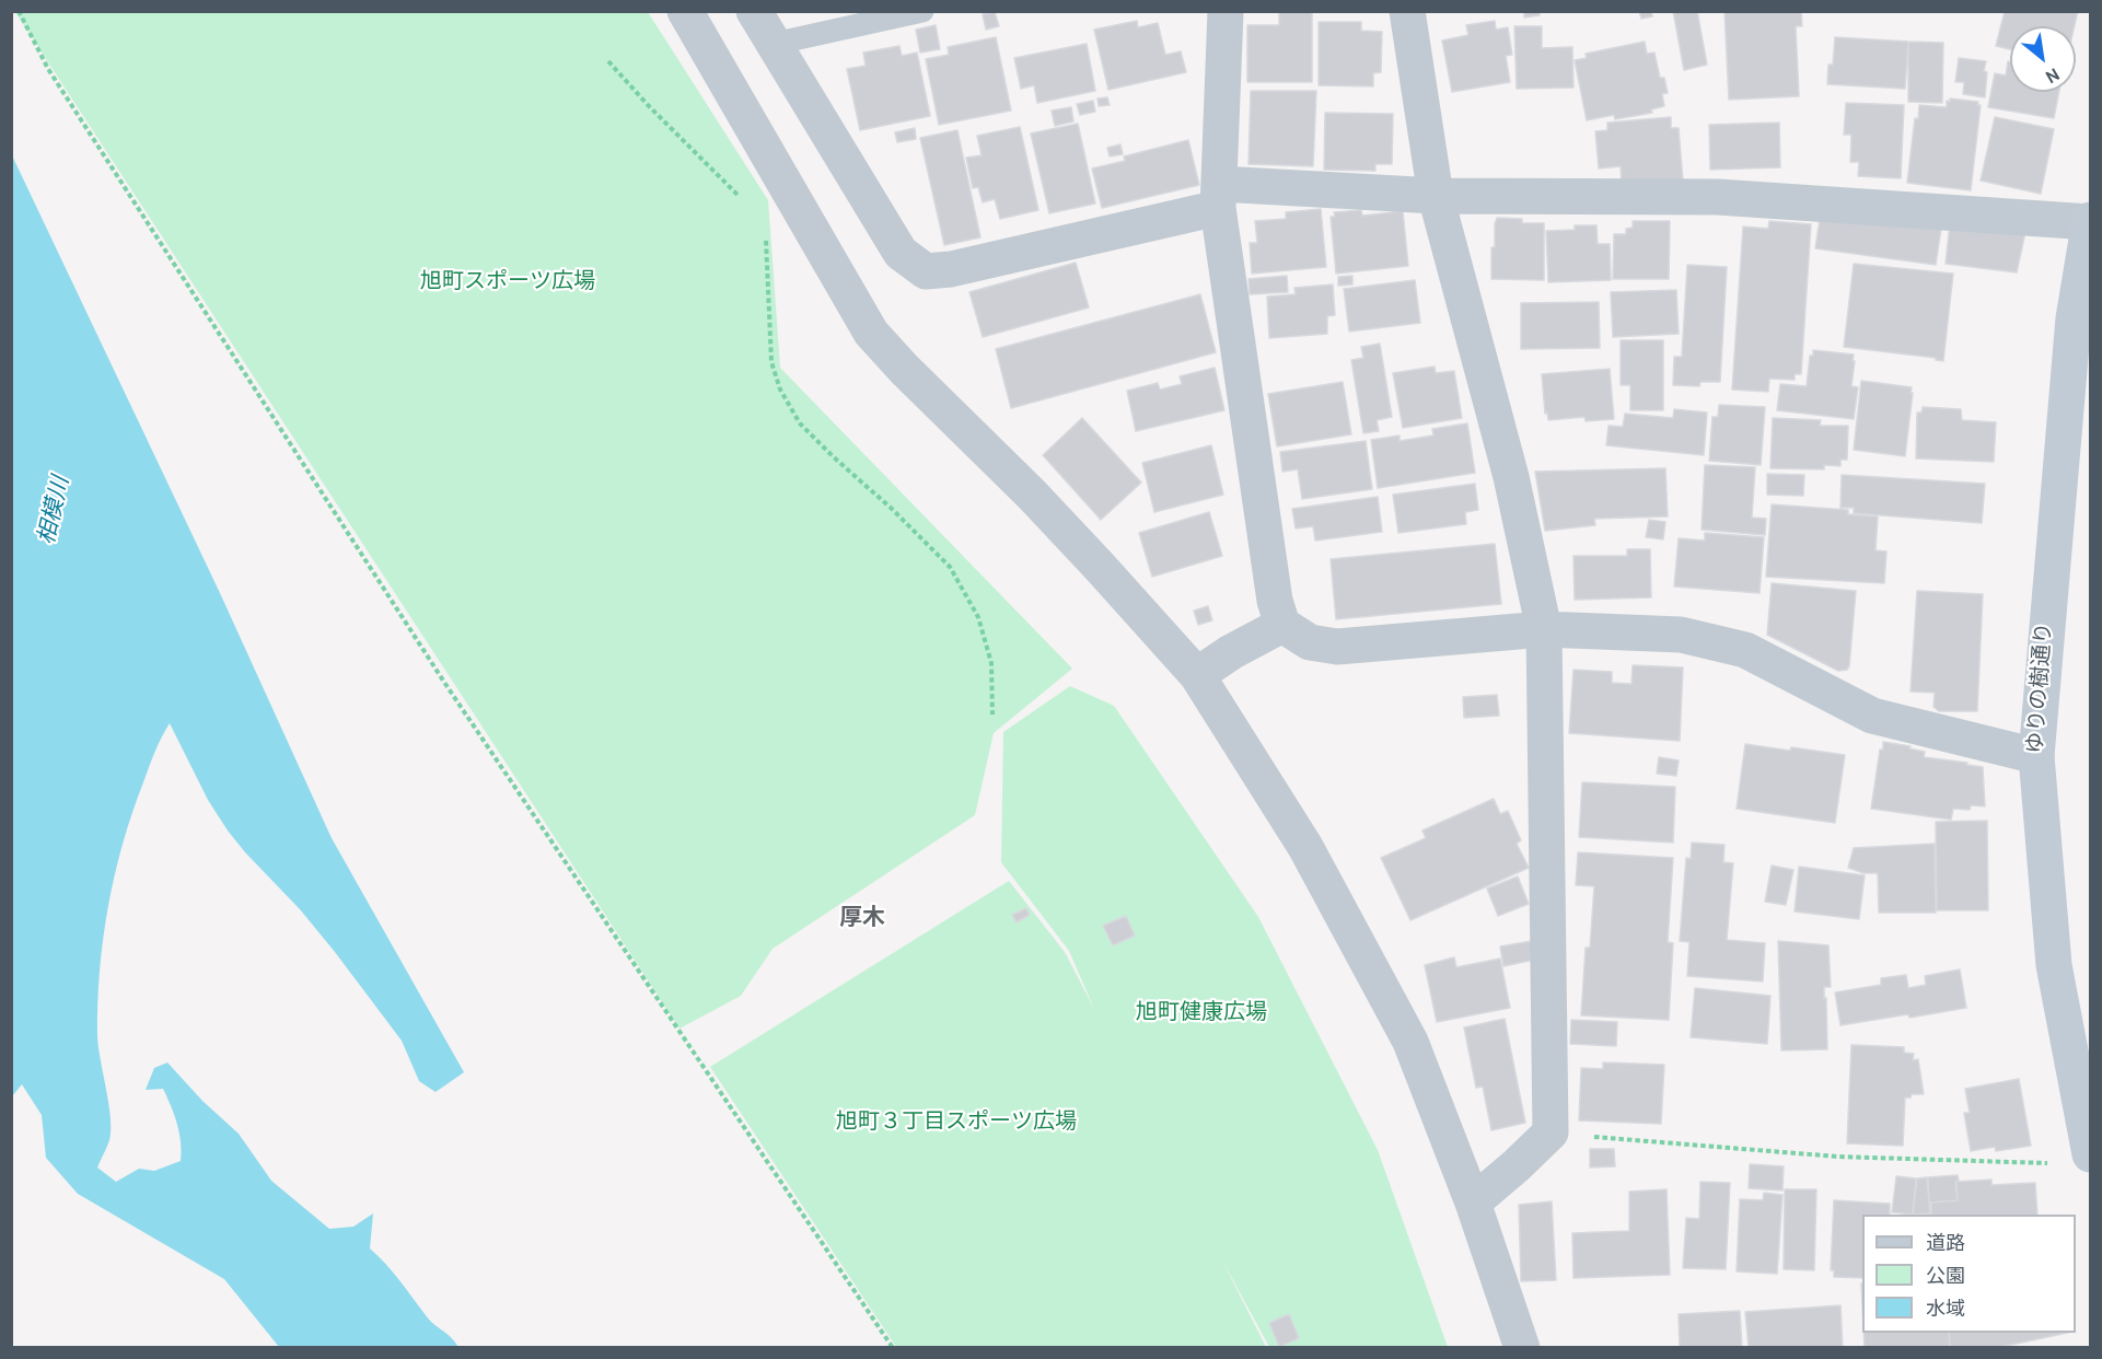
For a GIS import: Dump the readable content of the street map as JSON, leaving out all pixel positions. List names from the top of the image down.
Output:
{
  "streets": {
    "main road": ["ゆりの樹通り"]
  },
  "districts": ["厚木"],
  "water": ["相模川"],
  "parks": ["旭町スポーツ広場", "旭町健康広場", "旭町３丁目スポーツ広場"],
  "legend": ["道路", "公園", "水域"],
  "north": "bottom right"
}
